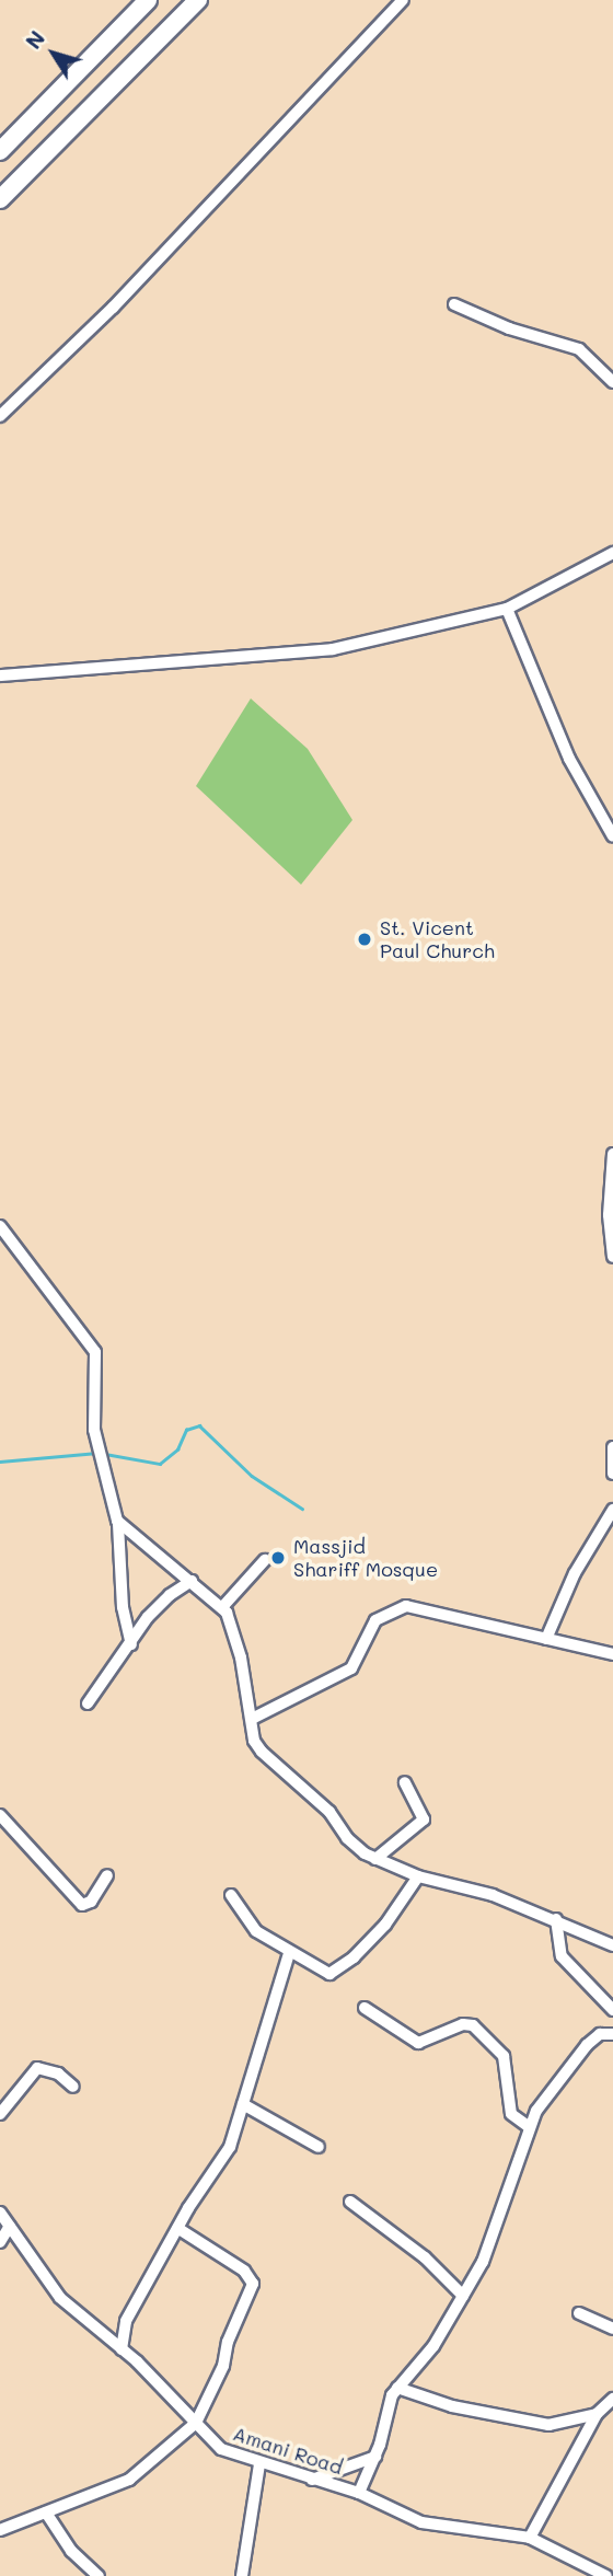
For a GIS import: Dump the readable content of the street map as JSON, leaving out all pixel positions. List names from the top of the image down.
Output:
{
  "streets": {
    "street": ["Amani Road"]
  },
  "places": ["St. Vicent Paul Church", "Massjid Shariff Mosque"],
  "north": "top left"
}
